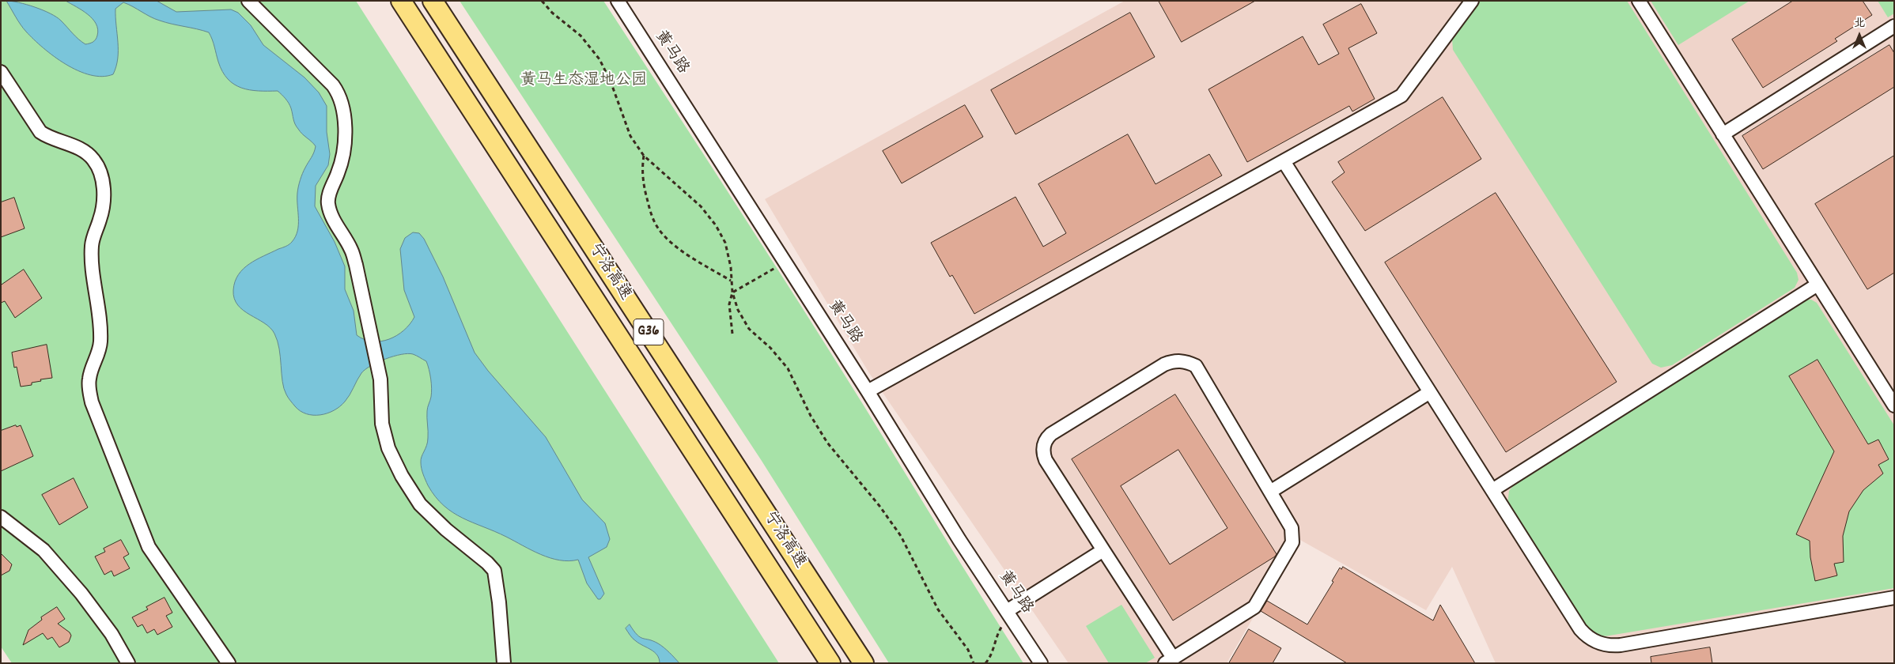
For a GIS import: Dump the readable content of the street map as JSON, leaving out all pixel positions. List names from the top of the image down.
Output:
{
  "streets": {
    "highway": ["宁洛高速", "G36"],
    "street": ["黄马路"]
  },
  "parks": ["黄马生态湿地公园"],
  "north": "top"
}
